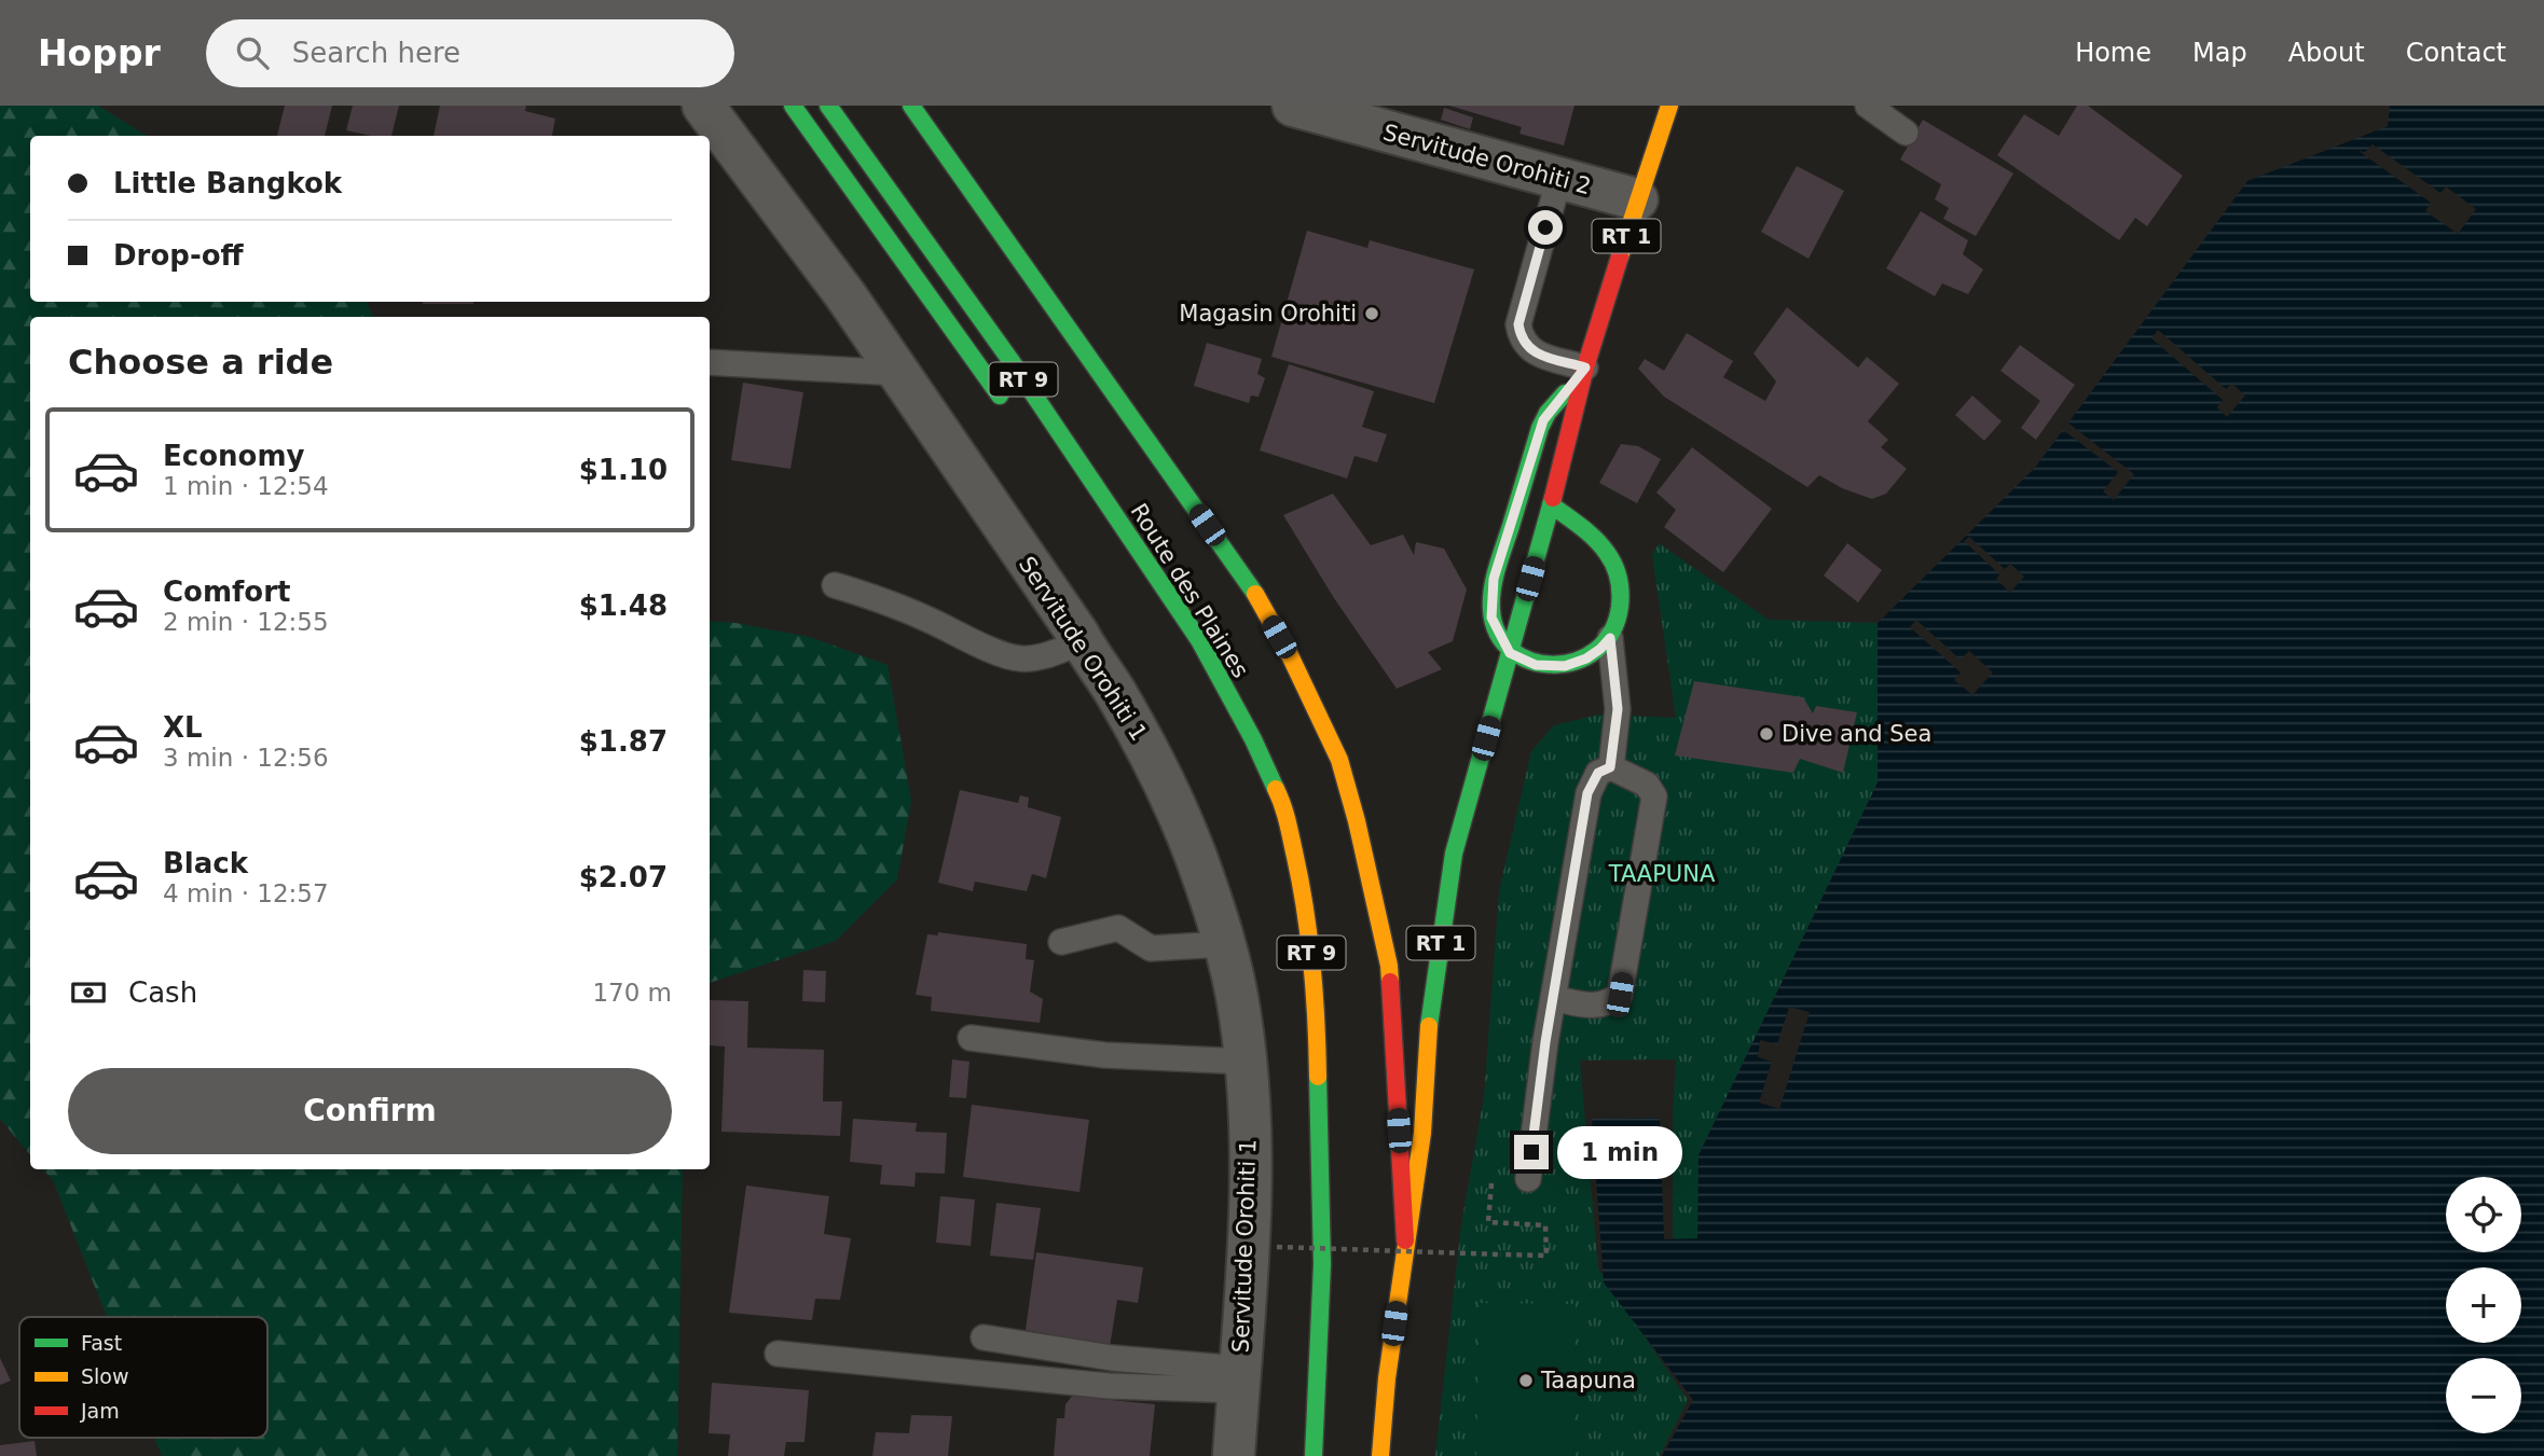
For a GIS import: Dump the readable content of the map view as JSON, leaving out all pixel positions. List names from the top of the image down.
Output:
{
  "streets": {
    "main road": ["RT 1", "RT 9", "Route des Plaines"],
    "street": ["Servitude Orohiti 2", "Servitude Orohiti 1"]
  },
  "crossings": [
    ["Servitude Orohiti 2", "RT 1"],
    ["RT 1", "Route des Plaines"]
  ],
  "parks": ["TAAPUNA"],
  "places": ["Magasin Orohiti", "Dive and Sea", "Taapuna"],
  "legend": ["Fast", "Slow", "Jam"],
  "page": {
    "header": "Hoppr",
    "search": "Search here",
    "nav": [
      "Home",
      "Map",
      "About",
      "Contact"
    ],
    "banner": ["Little Bangkok", "Drop-off"],
    "heading": "Choose a ride",
    "list": [
      {
        "name": "Economy",
        "note": "1 min · 12:54",
        "value": "$1.10"
      },
      {
        "name": "Comfort",
        "note": "2 min · 12:55",
        "value": "$1.48"
      },
      {
        "name": "XL",
        "note": "3 min · 12:56",
        "value": "$1.87"
      },
      {
        "name": "Black",
        "note": "4 min · 12:57",
        "value": "$2.07"
      }
    ],
    "pay": ["Cash", "170 m"],
    "buttons": "Confirm",
    "bubble": "1 min",
    "map_buttons": ["+", "−"]
  }
}
